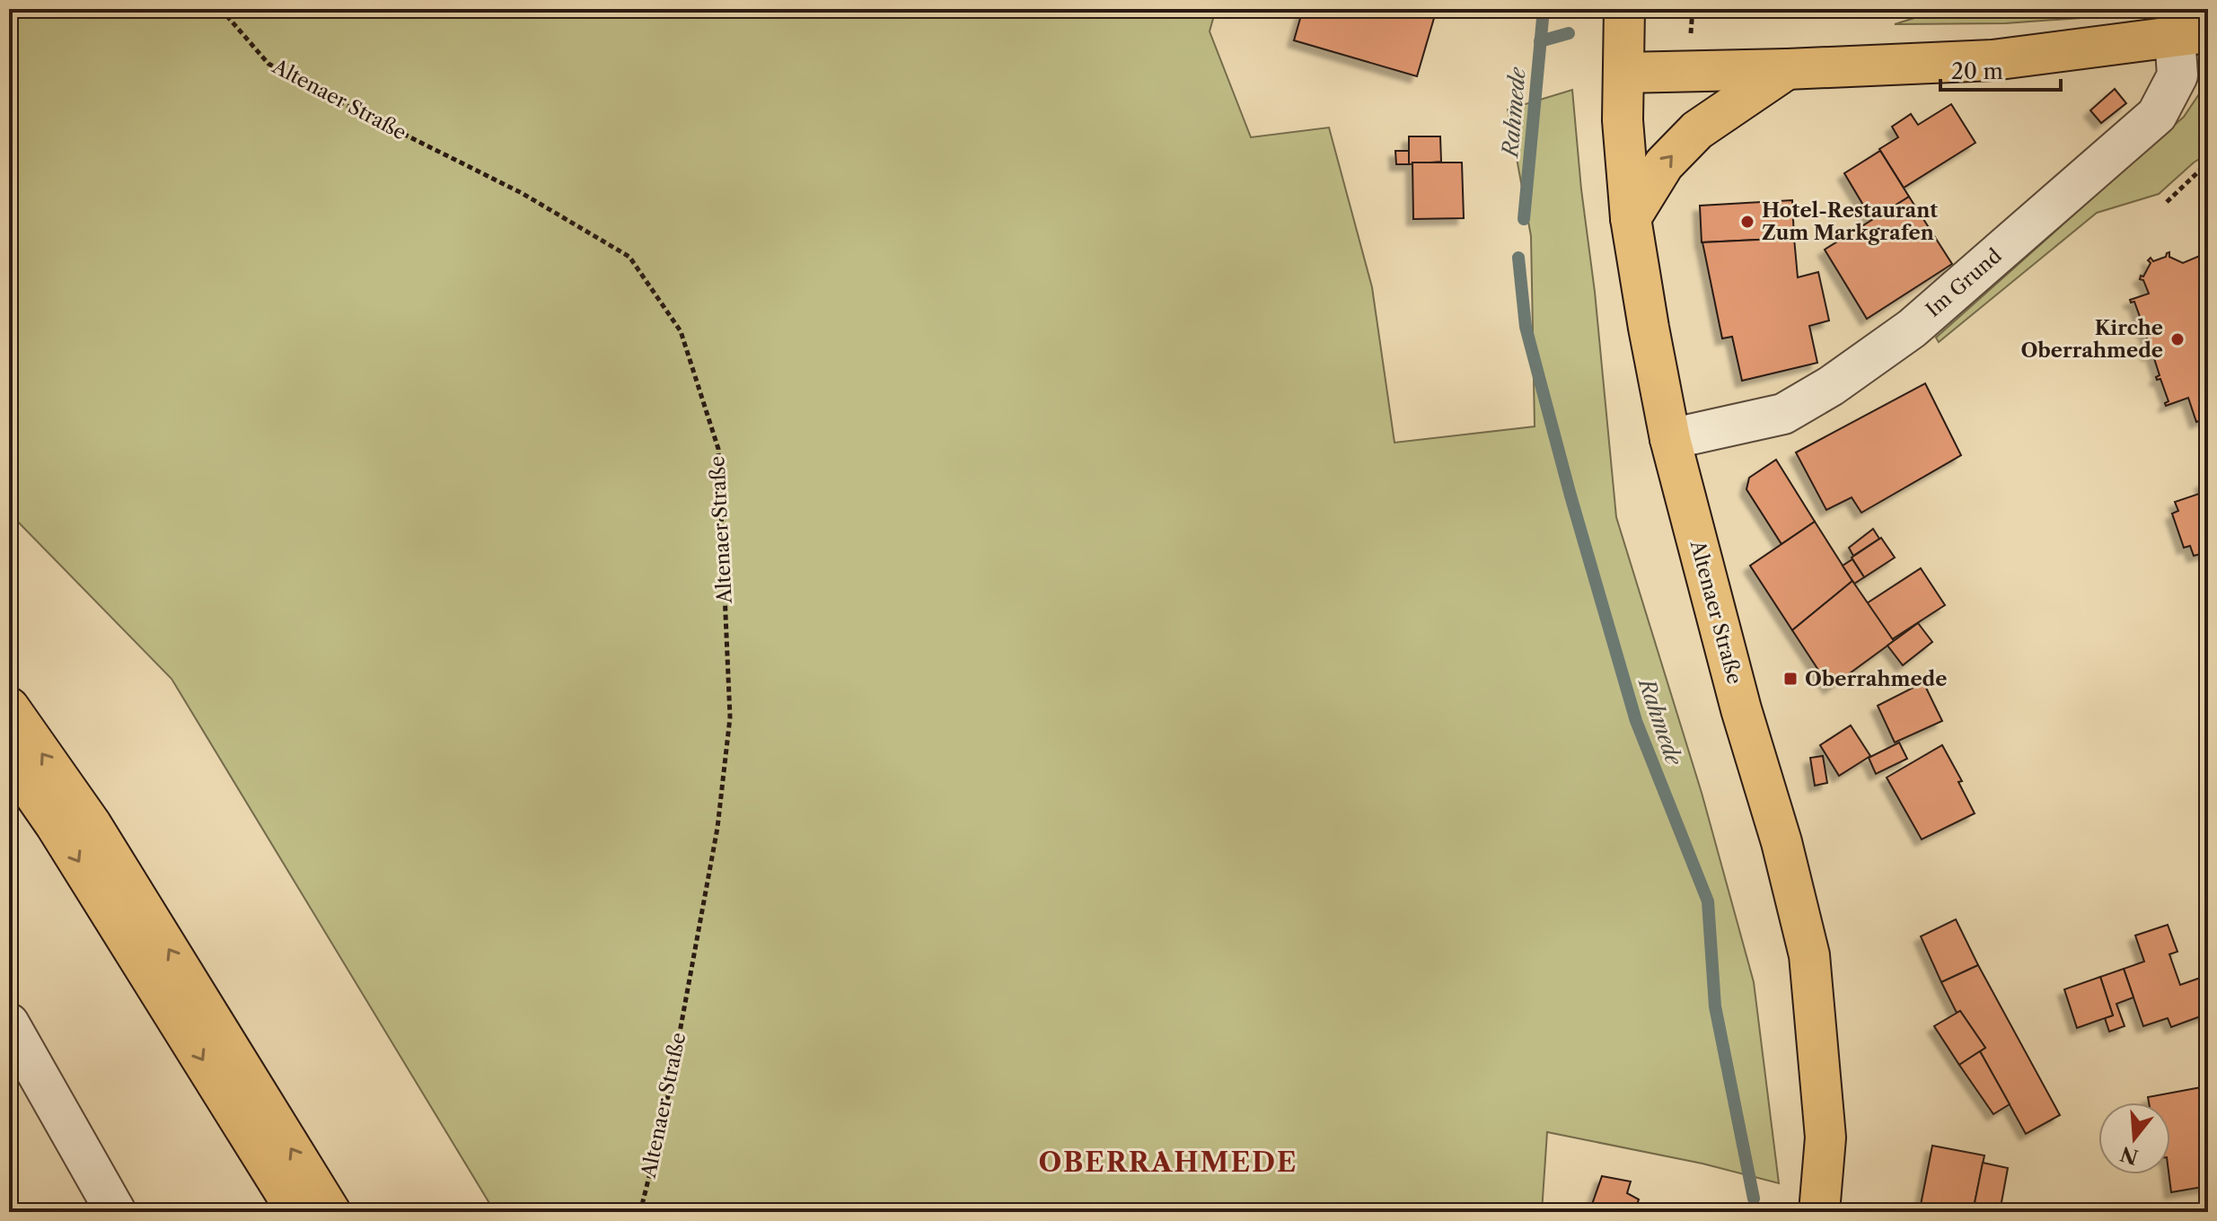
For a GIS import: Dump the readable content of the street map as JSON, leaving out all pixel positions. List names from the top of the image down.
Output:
{
  "streets": {
    "main road": ["Altenaer Straße", "Im Grund"]
  },
  "crossings": [
    ["Altenaer Straße", "Im Grund"]
  ],
  "districts": ["OBERRAHMEDE"],
  "water": ["Rahmede"],
  "places": {
    "other": ["Hotel-Restaurant Zum Markgrafen", "Kirche Oberrahmede"],
    "transit": ["Oberrahmede"]
  },
  "scale_bar": "20 m",
  "north": "bottom"
}
